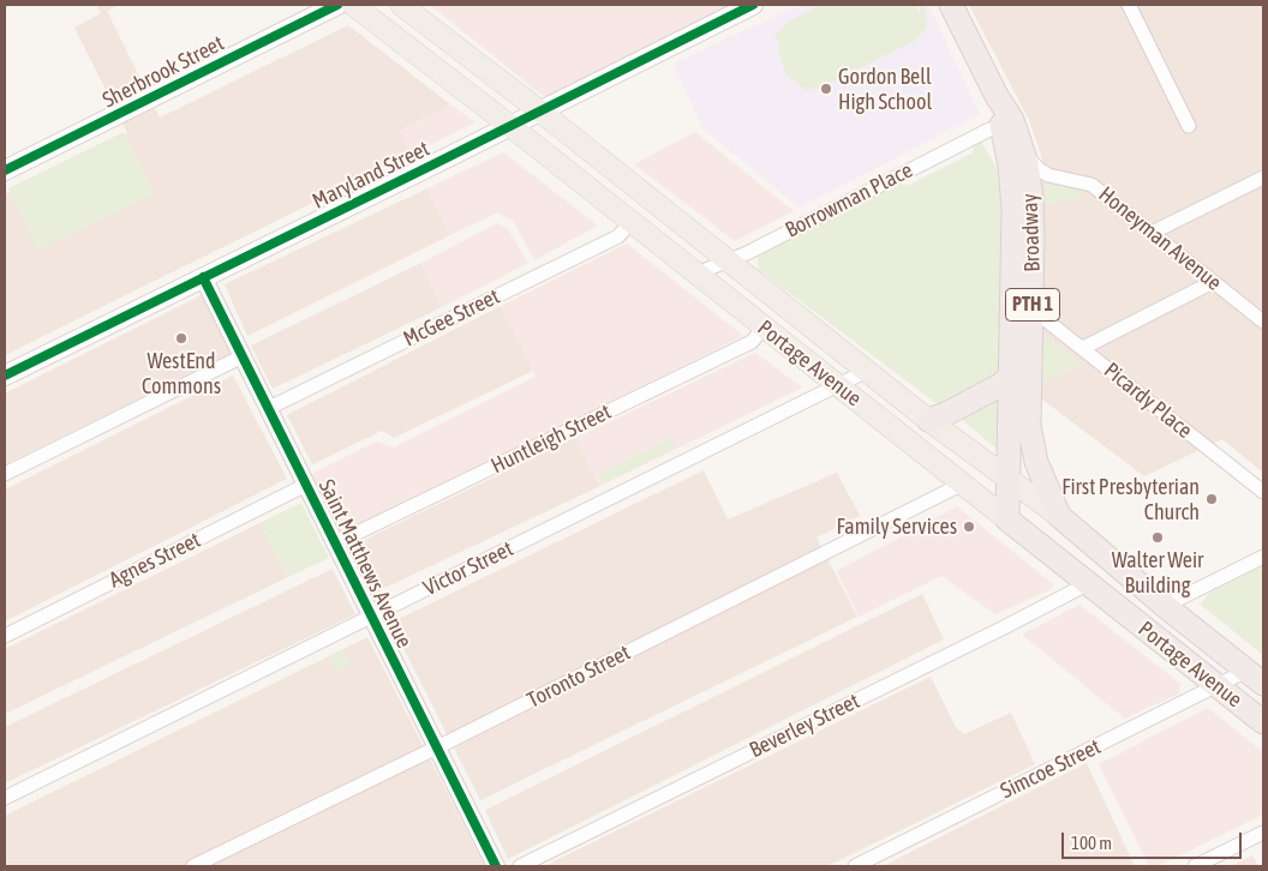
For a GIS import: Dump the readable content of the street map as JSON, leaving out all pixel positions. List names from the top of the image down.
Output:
{
  "streets": {
    "highway": ["Broadway", "PTH 1", "Portage Avenue"],
    "main road": ["Sherbrook Street", "Maryland Street"],
    "street": [
      "Borrowman Place",
      "Honeyman Avenue",
      "McGee Street",
      "Picardy Place",
      "Huntleigh Street",
      "Agnes Street",
      "Saint Matthews Avenue",
      "Victor Street",
      "Toronto Street",
      "Beverley Street",
      "Simcoe Street"
    ]
  },
  "crossings": [
    ["Maryland Street", "Portage Avenue"],
    ["Maryland Street", "Saint Matthews Avenue"],
    ["Borrowman Place", "Broadway"],
    ["Borrowman Place", "Portage Avenue"],
    ["Broadway", "Honeyman Avenue"],
    ["Broadway", "Portage Avenue"],
    ["Broadway", "Picardy Place"],
    ["McGee Street", "Portage Avenue"],
    ["McGee Street", "Saint Matthews Avenue"],
    ["Portage Avenue", "Huntleigh Street"],
    ["Portage Avenue", "Victor Street"],
    ["Portage Avenue", "Toronto Street"],
    ["Portage Avenue", "Beverley Street"],
    ["Portage Avenue", "Simcoe Street"],
    ["Huntleigh Street", "Saint Matthews Avenue"],
    ["Agnes Street", "Saint Matthews Avenue"],
    ["Saint Matthews Avenue", "Victor Street"],
    ["Saint Matthews Avenue", "Toronto Street"]
  ],
  "places": [
    "Gordon Bell High School",
    "WestEnd Commons",
    "First Presbyterian Church",
    "Family Services",
    "Walter Weir Building"
  ],
  "scale_bar": "100 m"
}
